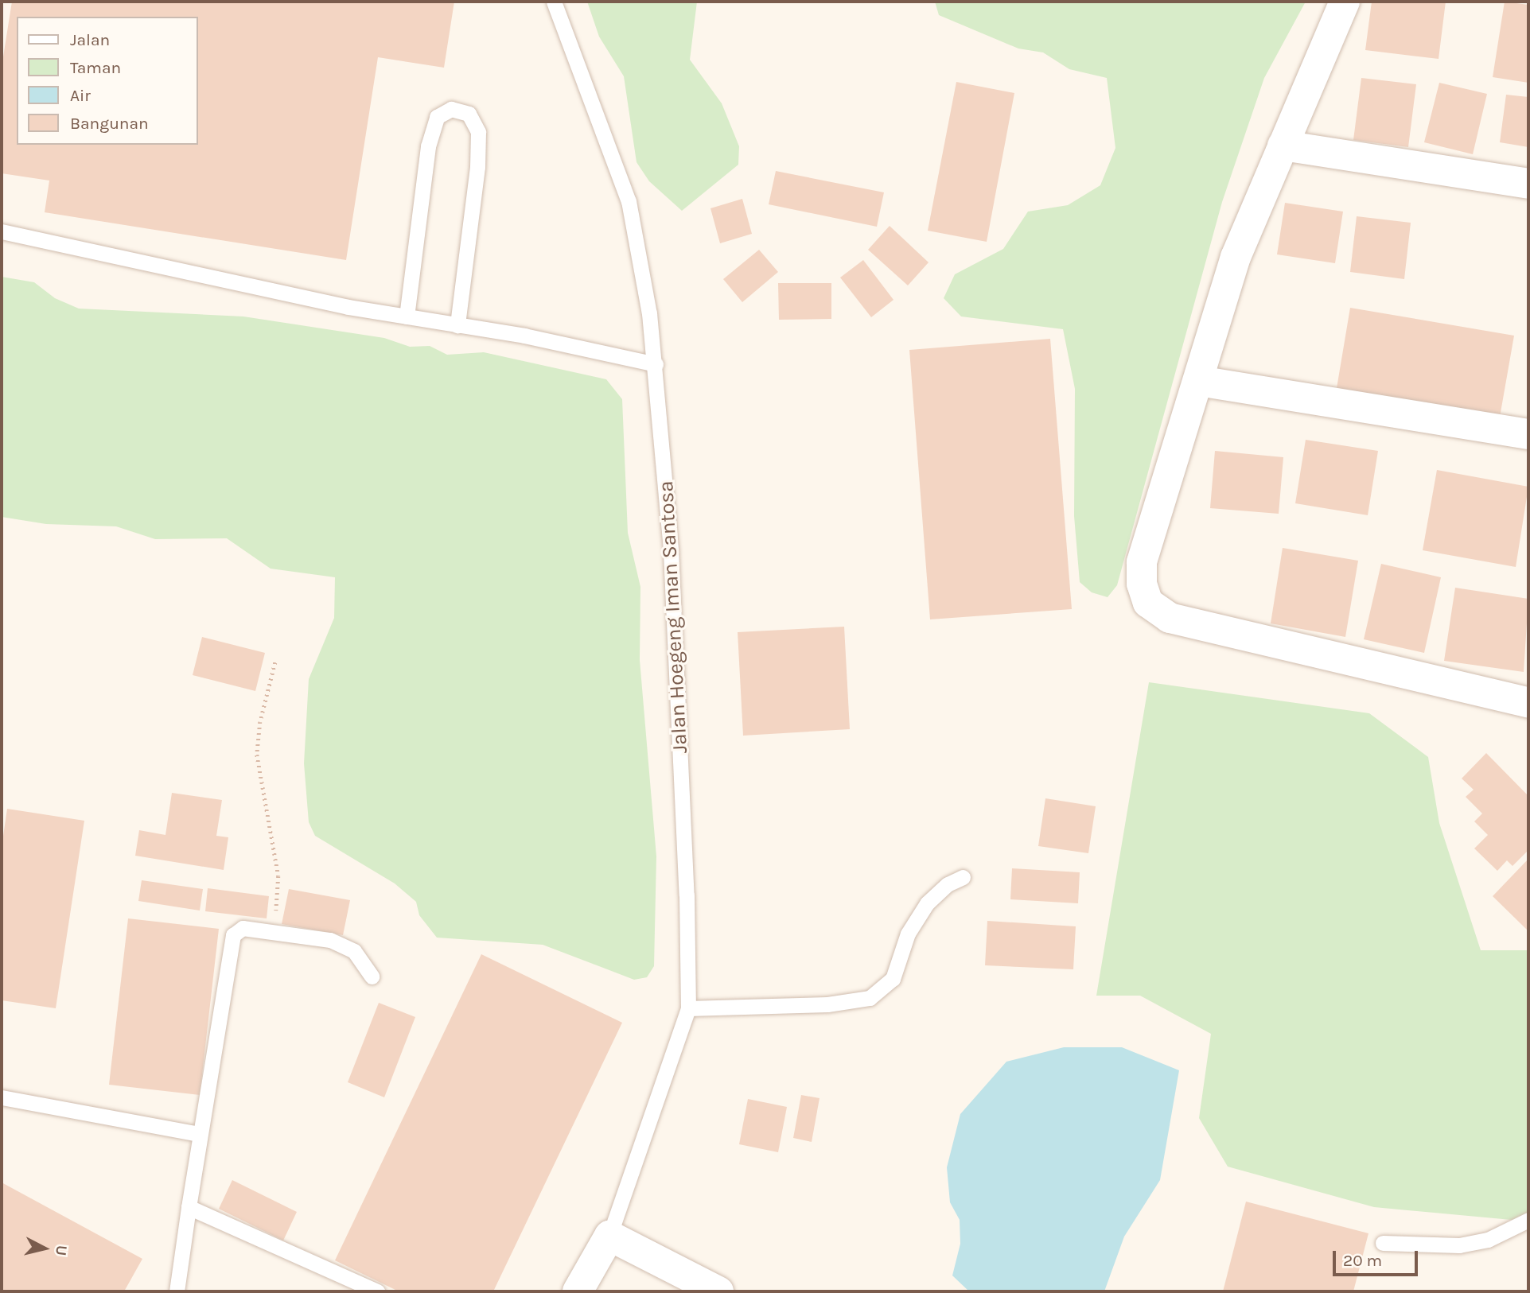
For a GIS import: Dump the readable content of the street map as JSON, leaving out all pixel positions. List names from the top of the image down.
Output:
{
  "streets": {
    "lane": ["Jalan Hoegeng Iman Santosa"]
  },
  "legend": [
    "Jalan",
    "Taman",
    "Air",
    "Bangunan"
  ],
  "scale_bar": "20 m",
  "north": "right"
}
